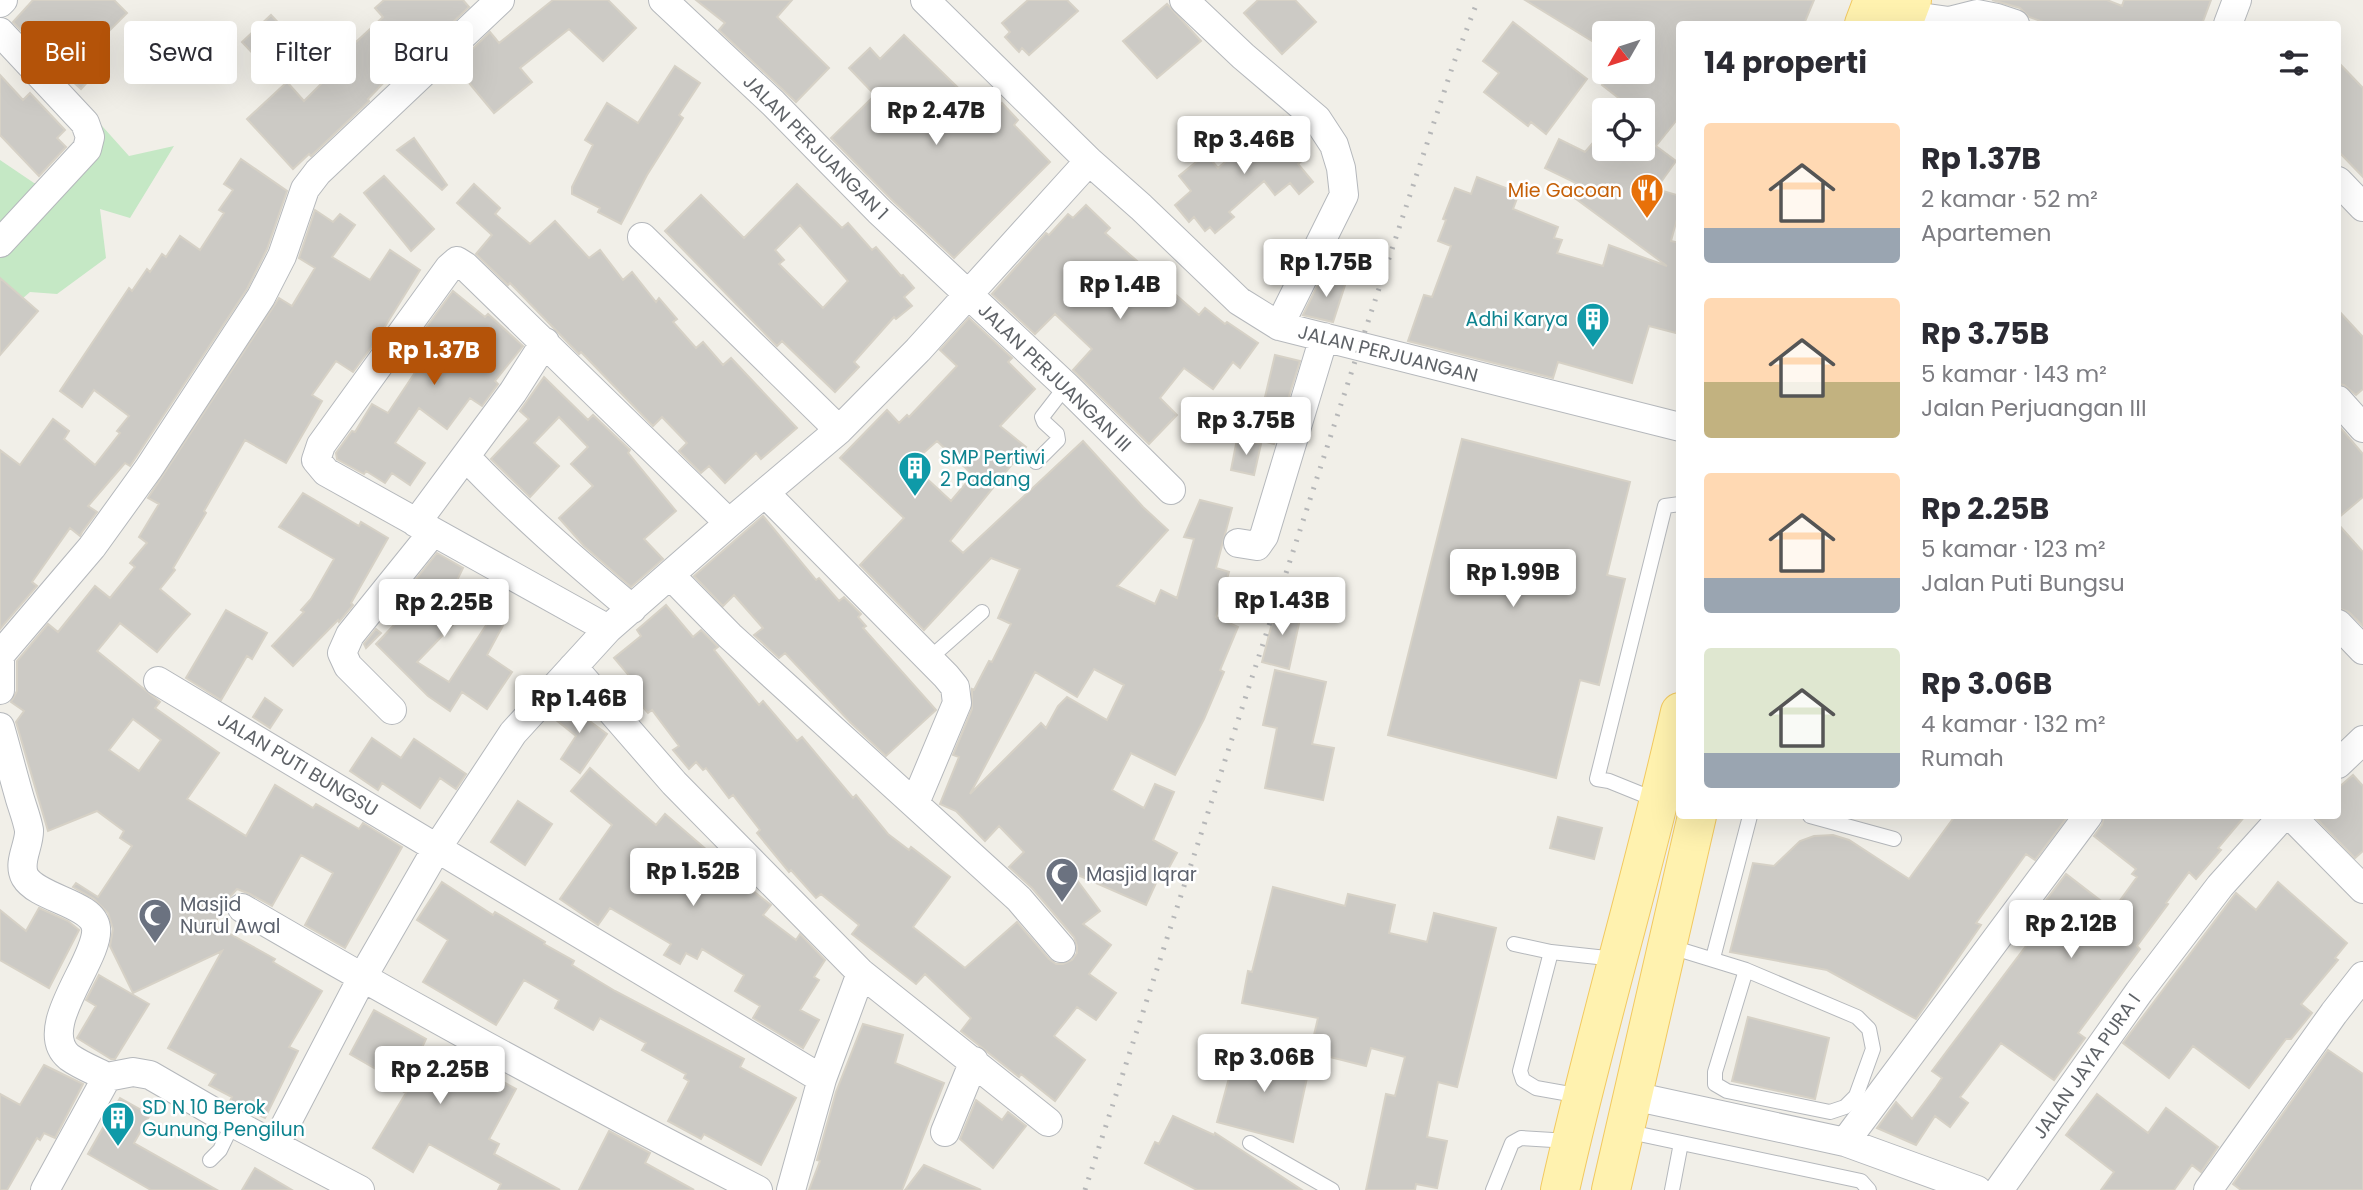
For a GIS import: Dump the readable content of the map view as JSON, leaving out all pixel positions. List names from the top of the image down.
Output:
{
  "streets": {
    "street": [
      "JALAN PERJUANGAN 1",
      "JALAN PERJUANGAN",
      "JALAN PERJUANGAN III",
      "JALAN PUTI BUNGSU",
      "JALAN JAYA PURA I"
    ]
  },
  "crossings": [
    ["JALAN PERJUANGAN 1", "JALAN PERJUANGAN III"]
  ],
  "places": {
    "restaurant": ["Mie Gacoan"],
    "building": ["Adhi Karya", "SMP Pertiwi 2 Padang", "SD N 10 Berok Gunung Pengilun"],
    "mosque": ["Masjid Iqrar", "Masjid Nurul Awal"]
  },
  "north": "bottom left",
  "page": {
    "chip": [
      "Beli",
      "Sewa",
      "Filter",
      "Baru"
    ],
    "heading": "14 properti",
    "price": [
      "Rp 2.47B",
      "Rp 3.46B",
      "Rp 1.75B",
      "Rp 1.4B",
      "Rp 1.37B",
      "Rp 3.75B",
      "Rp 1.99B",
      "Rp 1.43B",
      "Rp 2.25B",
      "Rp 1.46B",
      "Rp 1.52B",
      "Rp 2.12B",
      "Rp 3.06B",
      "Rp 2.25B"
    ],
    "list": [
      {
        "name": "Rp 1.37B",
        "note": "2 kamar · 52 m² · Apartemen"
      },
      {
        "name": "Rp 3.75B",
        "note": "5 kamar · 143 m² · Jalan Perjuangan III"
      },
      {
        "name": "Rp 2.25B",
        "note": "5 kamar · 123 m² · Jalan Puti Bungsu"
      },
      {
        "name": "Rp 3.06B",
        "note": "4 kamar · 132 m² · Rumah"
      }
    ]
  }
}
